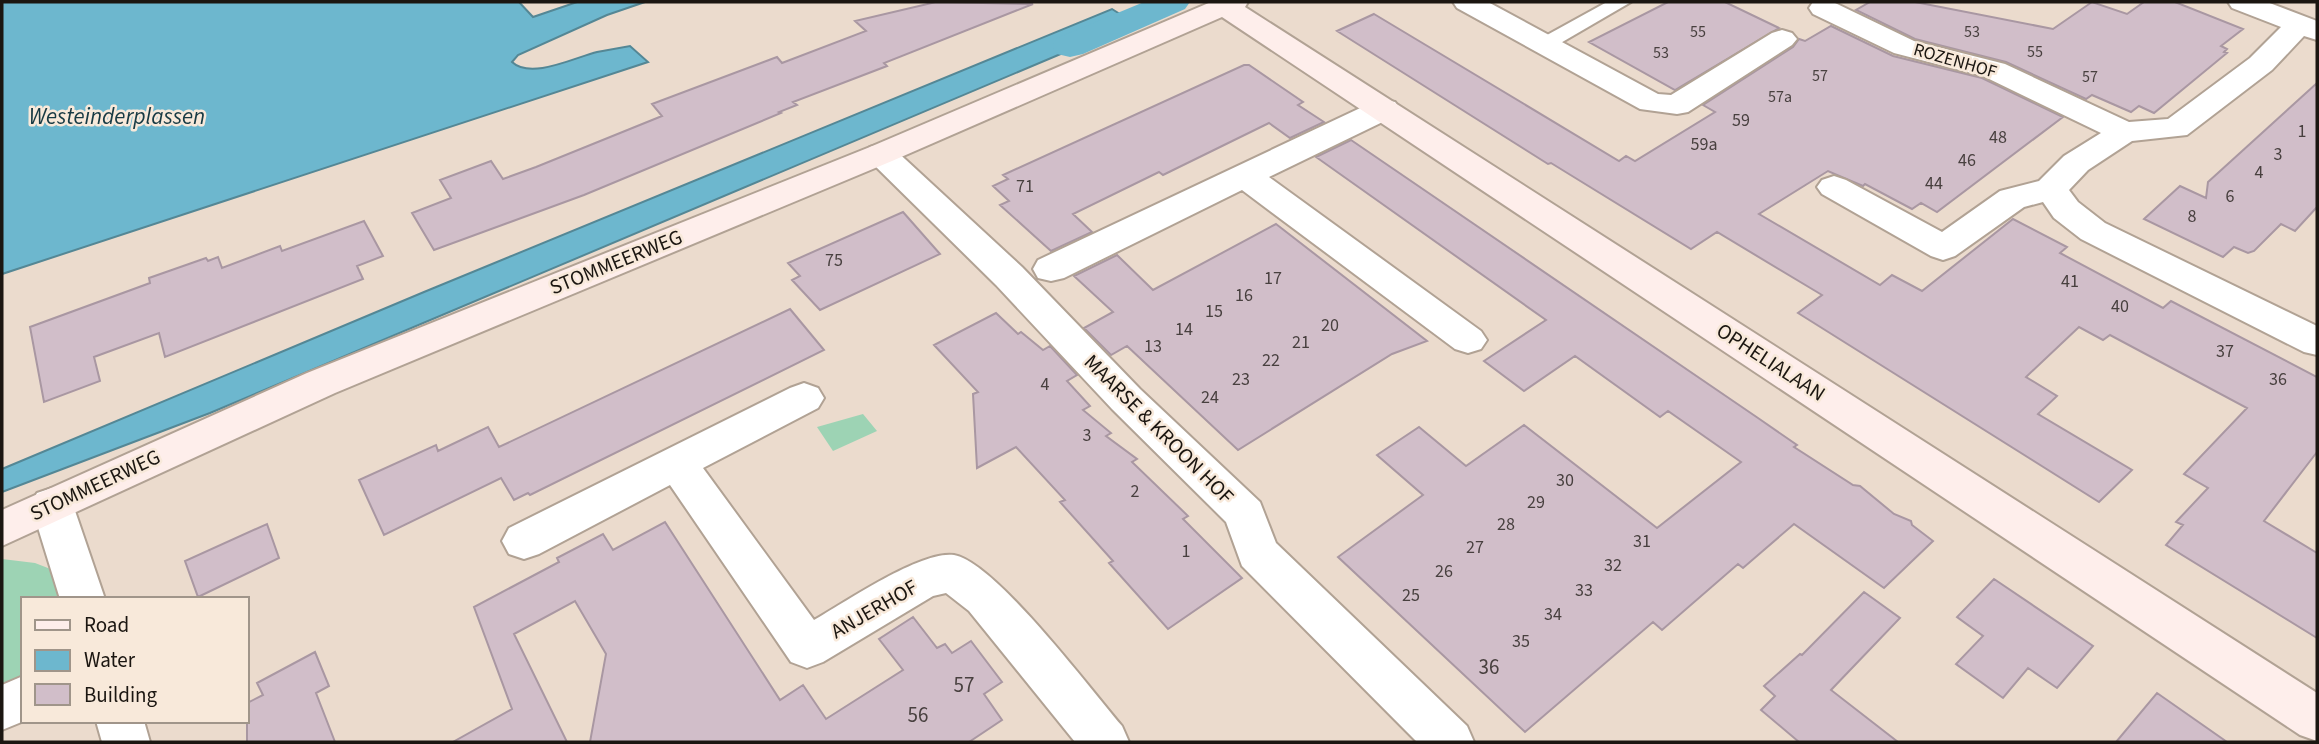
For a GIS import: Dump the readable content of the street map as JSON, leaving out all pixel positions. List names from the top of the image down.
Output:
{
  "streets": {
    "main road": ["STOMMEERWEG", "OPHELIALAAN"],
    "street": ["ROZENHOF", "MAARSE & KROON HOF", "ANJERHOF"]
  },
  "crossings": [
    ["STOMMEERWEG", "OPHELIALAAN"],
    ["STOMMEERWEG", "MAARSE & KROON HOF"]
  ],
  "water": ["Westeinderplassen"],
  "house_numbers": [
    "55",
    "53",
    "55",
    "53",
    "57",
    "57",
    "57a",
    "59",
    "1",
    "48",
    "59a",
    "3",
    "46",
    "4",
    "44",
    "71",
    "6",
    "8",
    "75",
    "17",
    "41",
    "16",
    "40",
    "15",
    "20",
    "14",
    "21",
    "13",
    "37",
    "22",
    "23",
    "36",
    "4",
    "24",
    "3",
    "30",
    "2",
    "29",
    "28",
    "31",
    "27",
    "1",
    "32",
    "26",
    "33",
    "25",
    "34",
    "35",
    "36",
    "57",
    "56"
  ],
  "legend": ["Road", "Water", "Building"]
}
